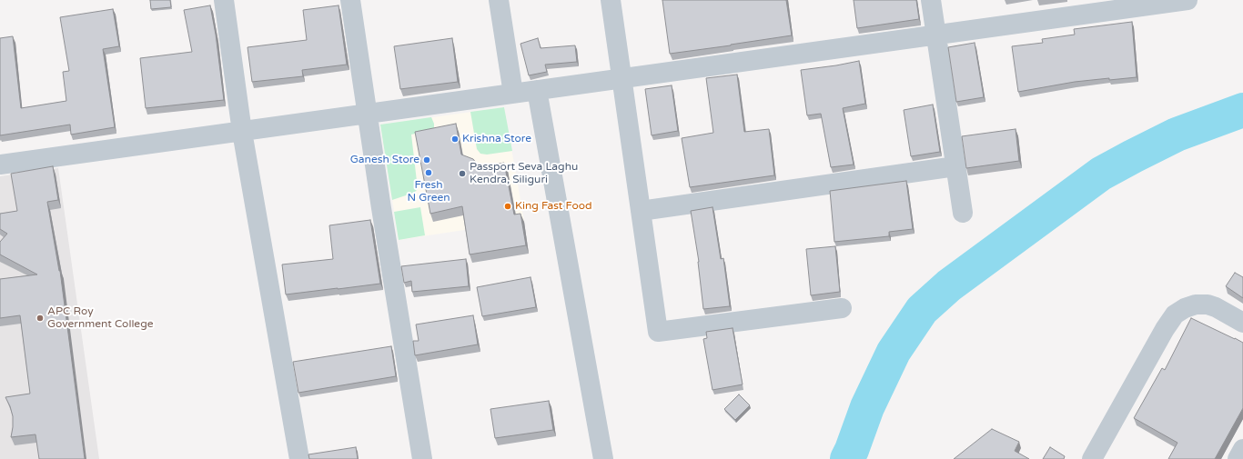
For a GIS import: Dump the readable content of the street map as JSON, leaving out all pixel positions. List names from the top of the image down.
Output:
{
  "places": [
    "Krishna Store",
    "Ganesh Store",
    "Fresh N Green",
    "Passport Seva Laghu Kendra, Siliguri",
    "King Fast Food",
    "APC Roy Government College"
  ]
}
